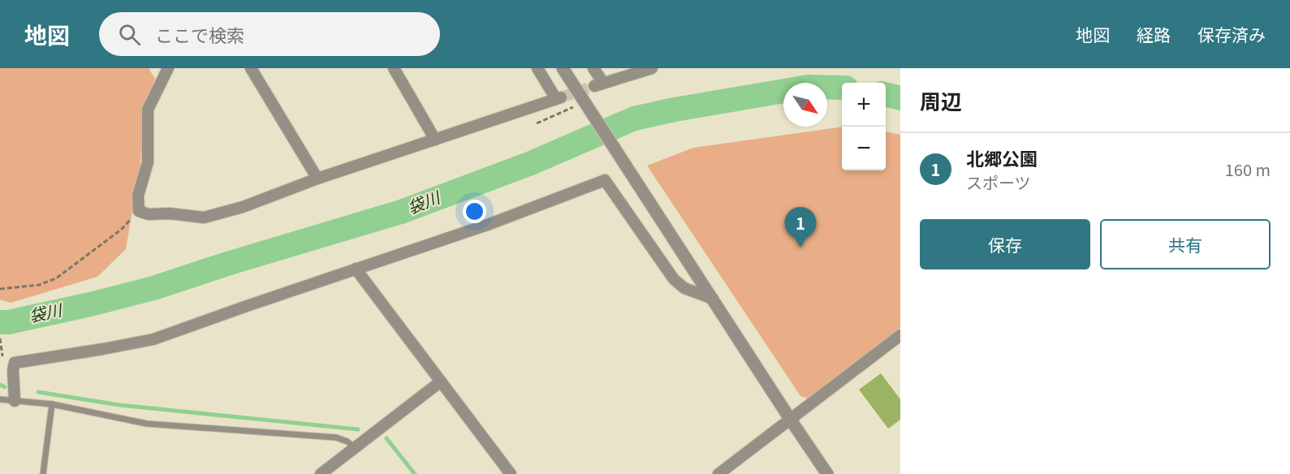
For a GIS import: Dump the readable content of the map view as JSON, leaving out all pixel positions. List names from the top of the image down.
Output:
{
  "water": ["袋川"],
  "north": "bottom right",
  "page": {
    "header": "地図",
    "search": "ここで検索",
    "nav": ["地図", "経路", "保存済み"],
    "heading": "周辺",
    "map_buttons": ["+", "−"],
    "list": [
      {
        "mark": "1",
        "name": "北郷公園",
        "note": "スポーツ",
        "value": "160 m"
      }
    ],
    "buttons": ["保存", "共有"],
    "pins": "1"
  }
}
